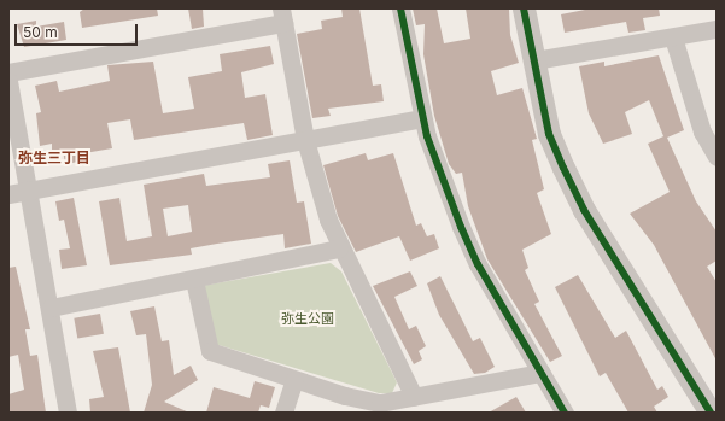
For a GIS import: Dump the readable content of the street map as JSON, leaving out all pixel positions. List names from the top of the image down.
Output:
{
  "districts": ["弥生三丁目"],
  "parks": ["弥生公園"],
  "scale_bar": "50 m"
}
